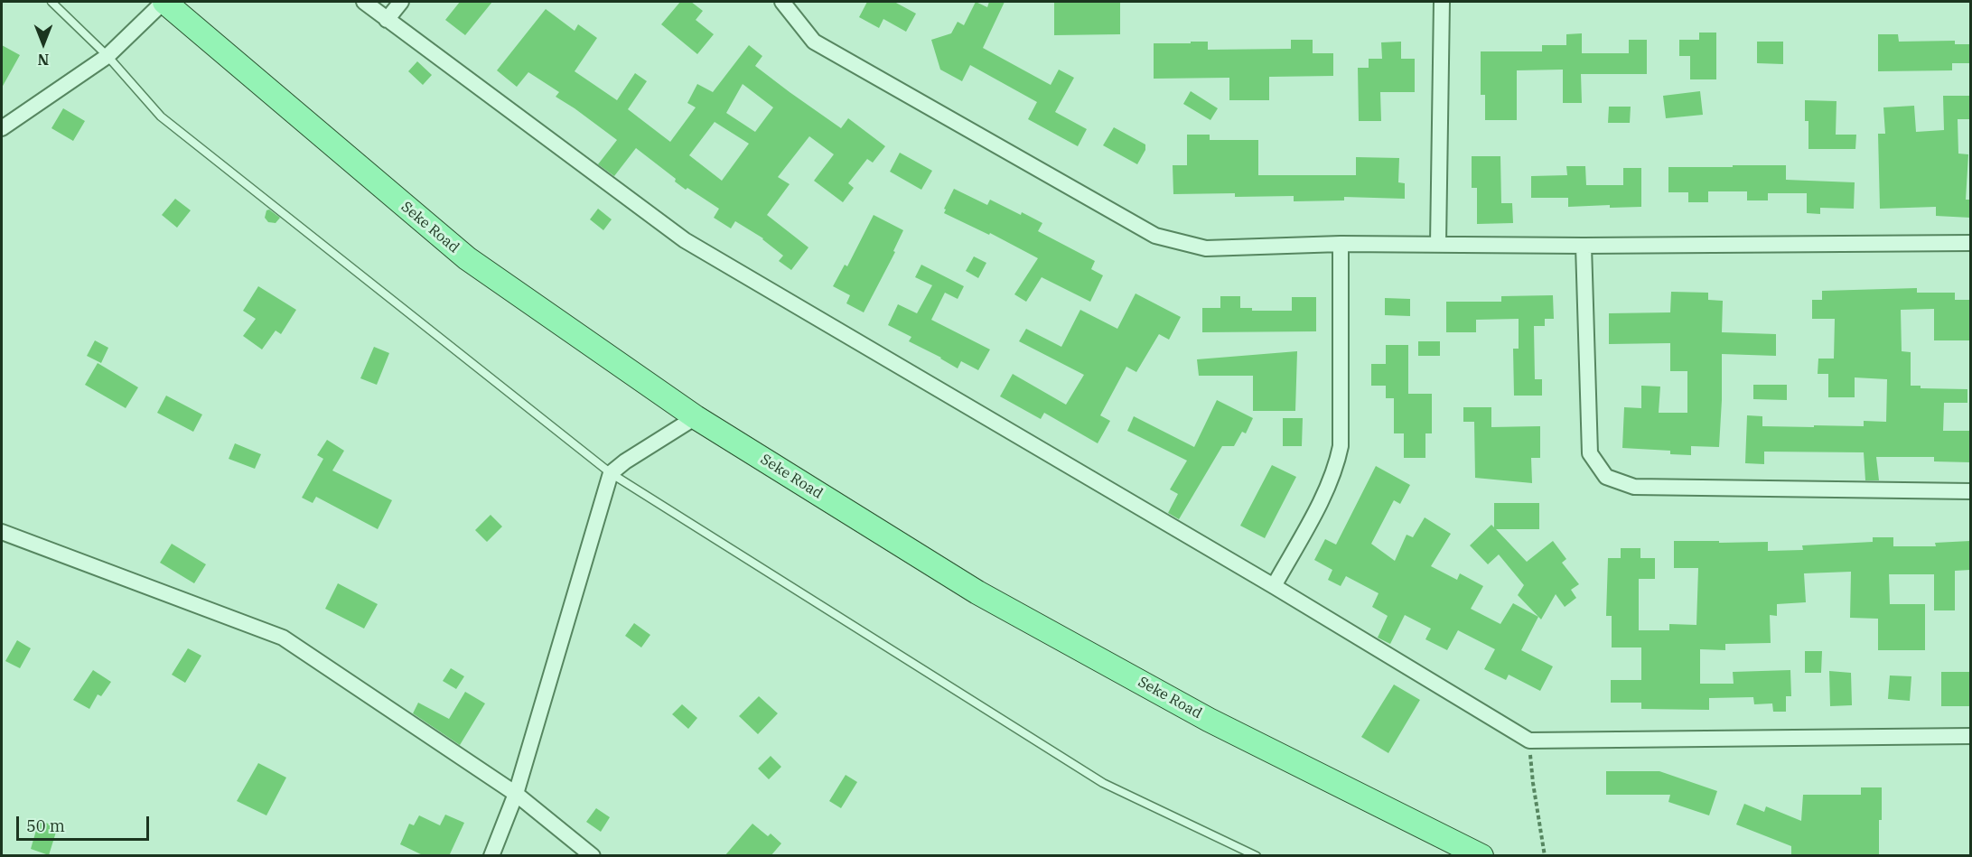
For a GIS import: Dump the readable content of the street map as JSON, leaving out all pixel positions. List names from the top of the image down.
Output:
{
  "streets": {
    "main road": ["Seke Road"]
  },
  "scale_bar": "50 m",
  "north": "bottom"
}
